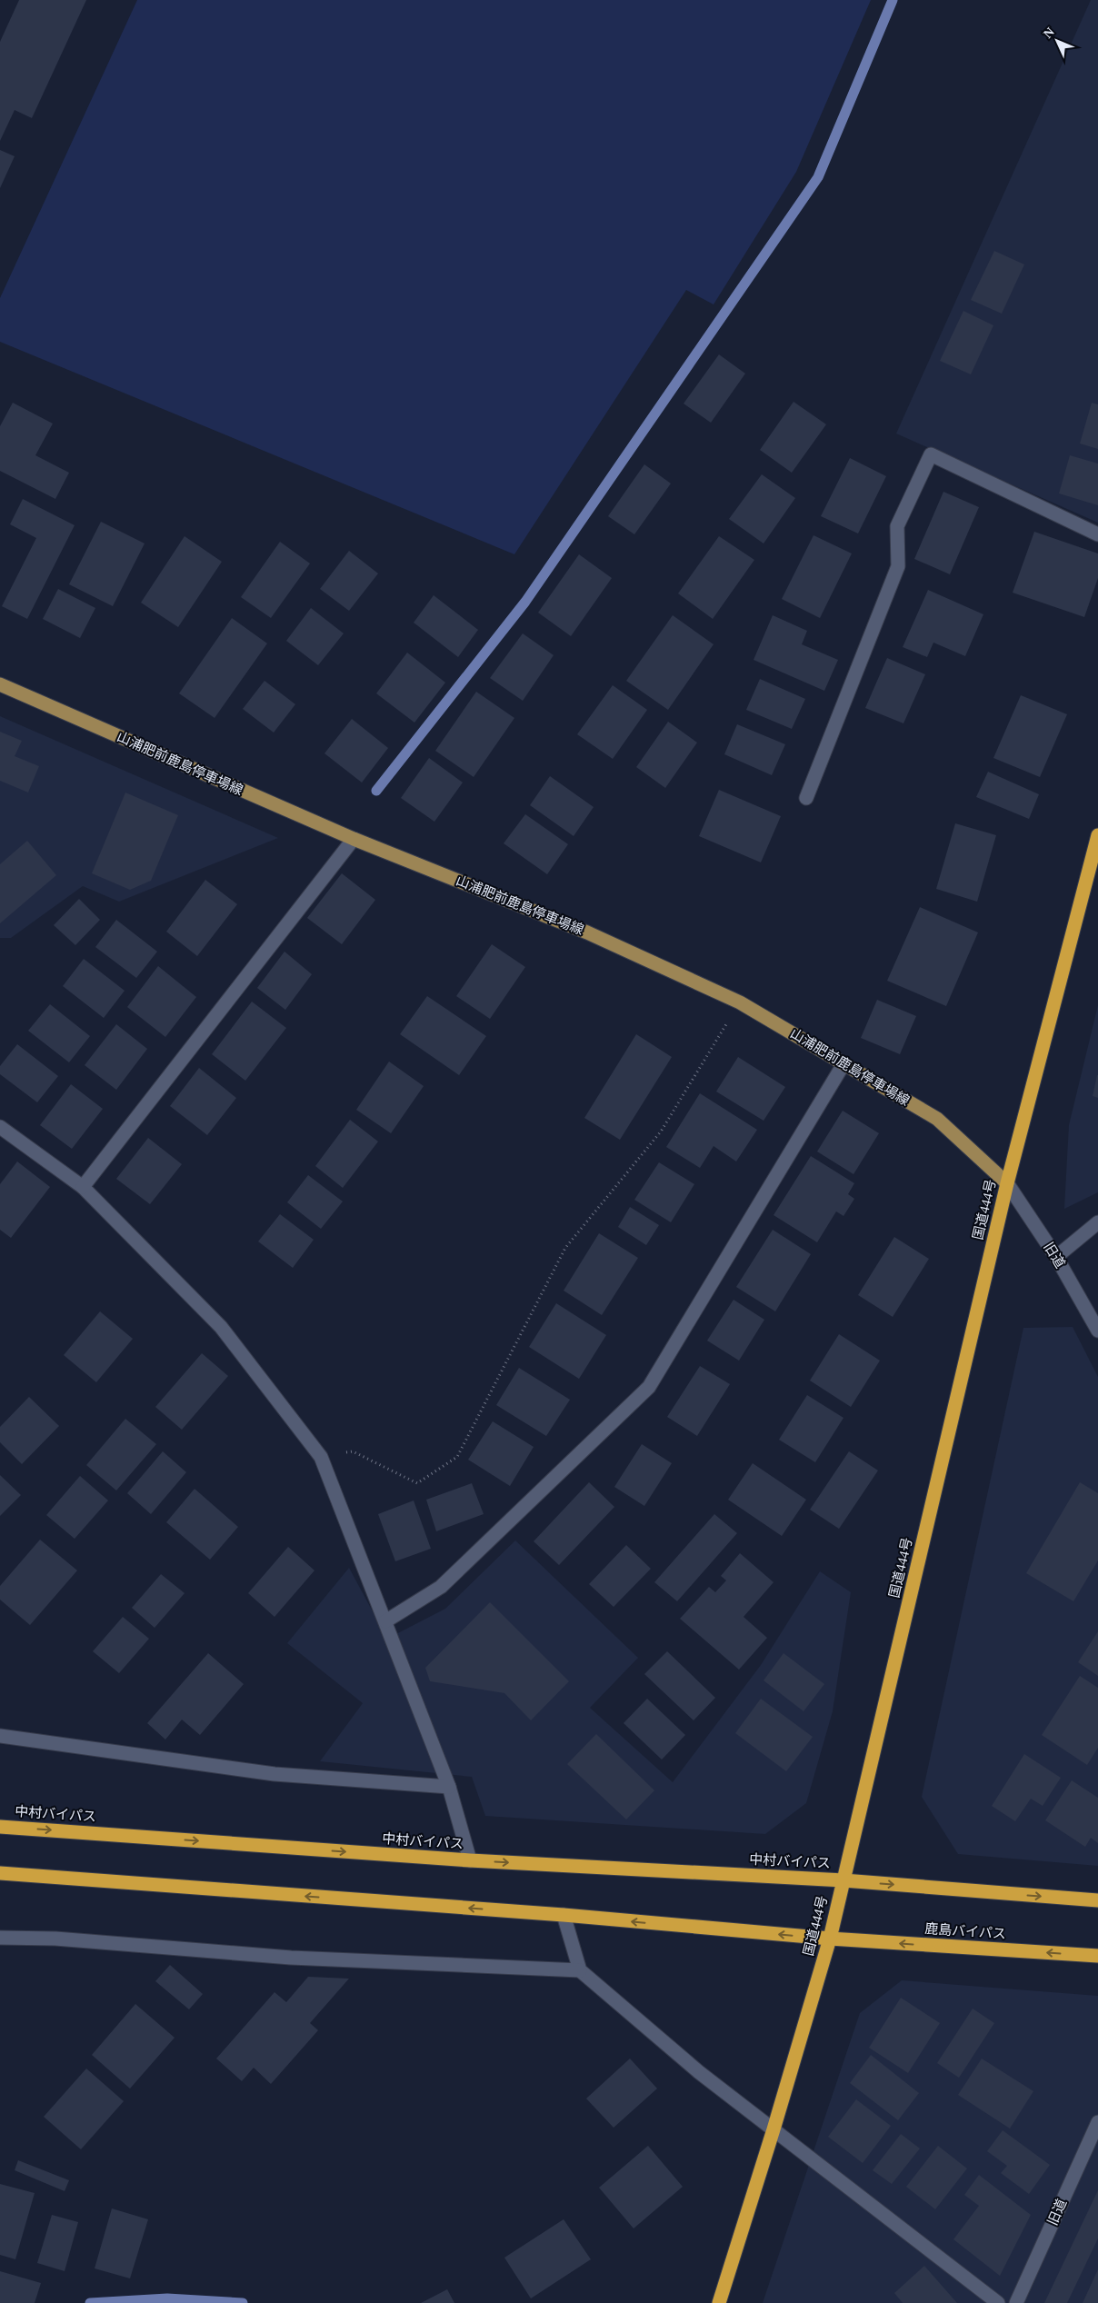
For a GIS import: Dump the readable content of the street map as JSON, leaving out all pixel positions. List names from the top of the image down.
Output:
{
  "streets": {
    "highway": ["国道444号", "中村バイパス", "鹿島バイパス"],
    "main road": ["山浦肥前鹿島停車場線"],
    "street": ["旧道"]
  },
  "crossings": [
    ["山浦肥前鹿島停車場線", "国道444号"],
    ["山浦肥前鹿島停車場線", "旧道"],
    ["国道444号", "旧道"],
    ["国道444号", "中村バイパス"],
    ["国道444号", "鹿島バイパス"]
  ],
  "north": "top left"
}
